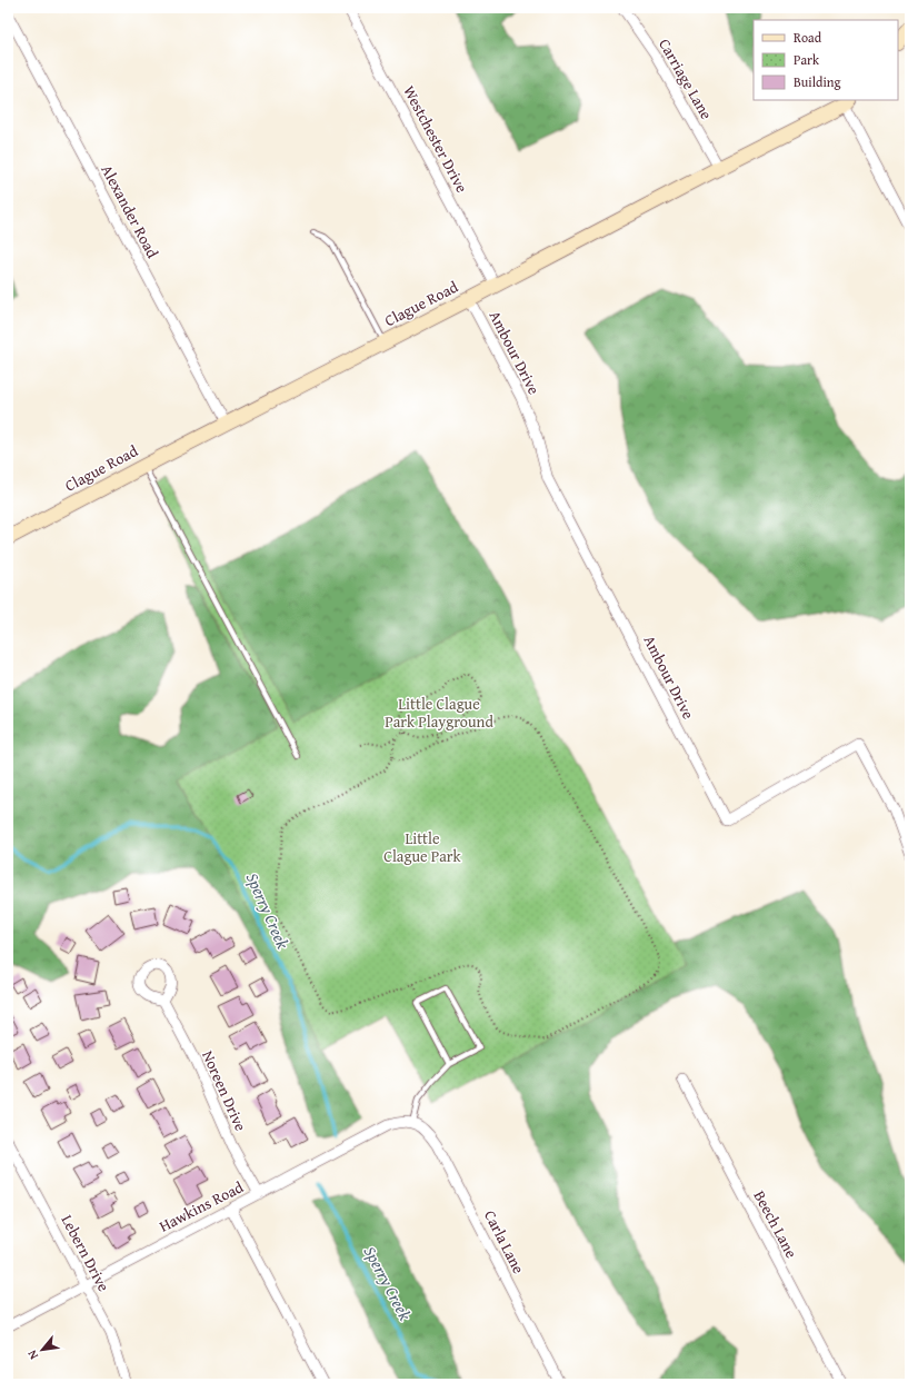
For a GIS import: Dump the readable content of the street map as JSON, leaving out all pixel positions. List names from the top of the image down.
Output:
{
  "streets": {
    "main road": ["Clague Road"],
    "street": [
      "Carriage Lane",
      "Westchester Drive",
      "Alexander Road",
      "Ambour Drive",
      "Noreen Drive",
      "Hawkins Road",
      "Beech Lane",
      "Carla Lane",
      "Lebern Drive"
    ]
  },
  "crossings": [
    ["Carriage Lane", "Clague Road"],
    ["Westchester Drive", "Clague Road"],
    ["Alexander Road", "Clague Road"],
    ["Clague Road", "Ambour Drive"],
    ["Noreen Drive", "Hawkins Road"],
    ["Hawkins Road", "Carla Lane"],
    ["Hawkins Road", "Lebern Drive"]
  ],
  "water": ["Sperry Creek"],
  "parks": ["Little Clague Park Playground", "Little Clague Park"],
  "legend": ["Road", "Park", "Building"],
  "north": "bottom left"
}
